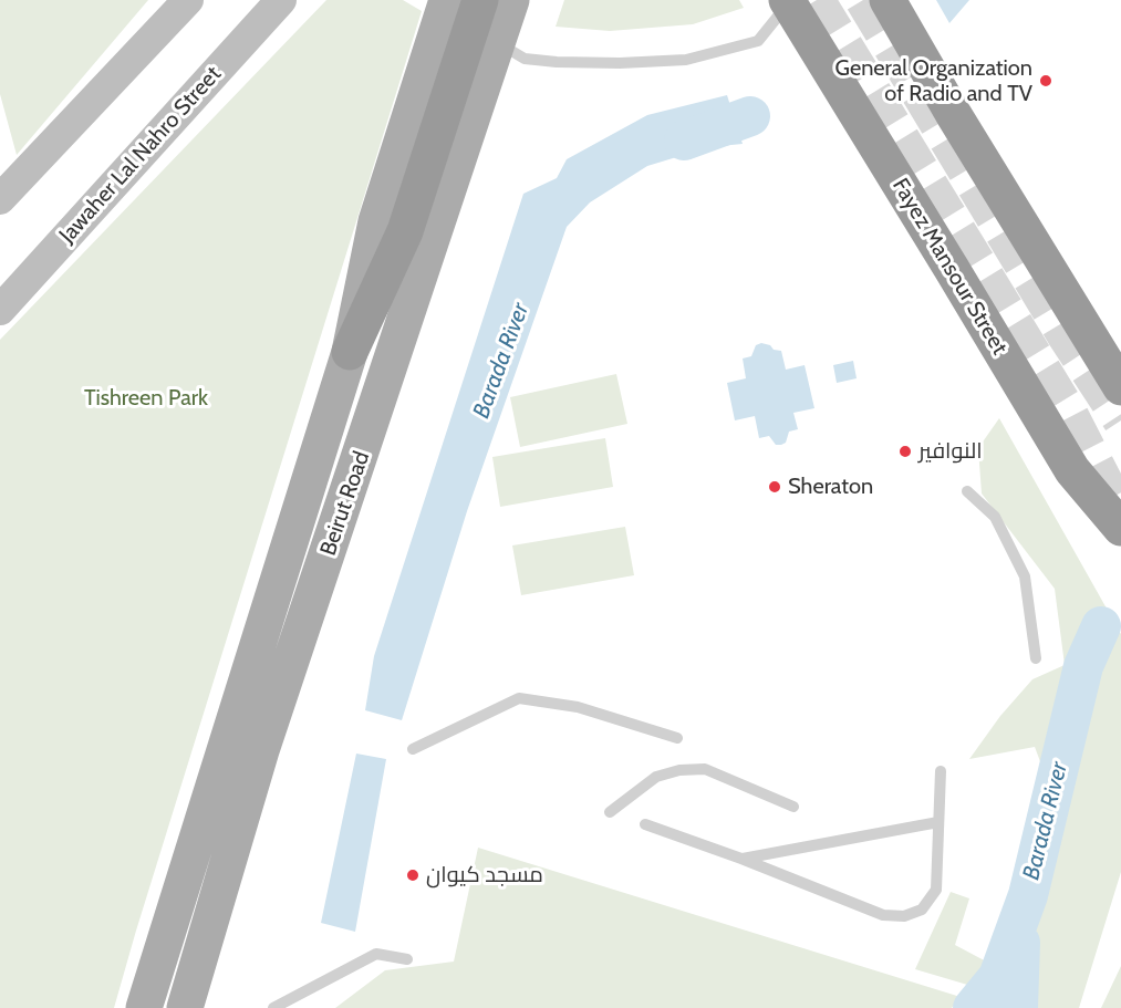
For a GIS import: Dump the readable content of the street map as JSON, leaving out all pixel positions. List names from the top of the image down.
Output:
{
  "streets": {
    "highway": ["Fayez Mansour Street"],
    "main road": ["Jawaher Lal Nahro Street", "Beirut Road"]
  },
  "water": ["Barada River"],
  "parks": ["Tishreen Park"],
  "places": [
    "General Organization of Radio and TV",
    "النوافير",
    "Sheraton",
    "مسجد كيوان"
  ]
}
